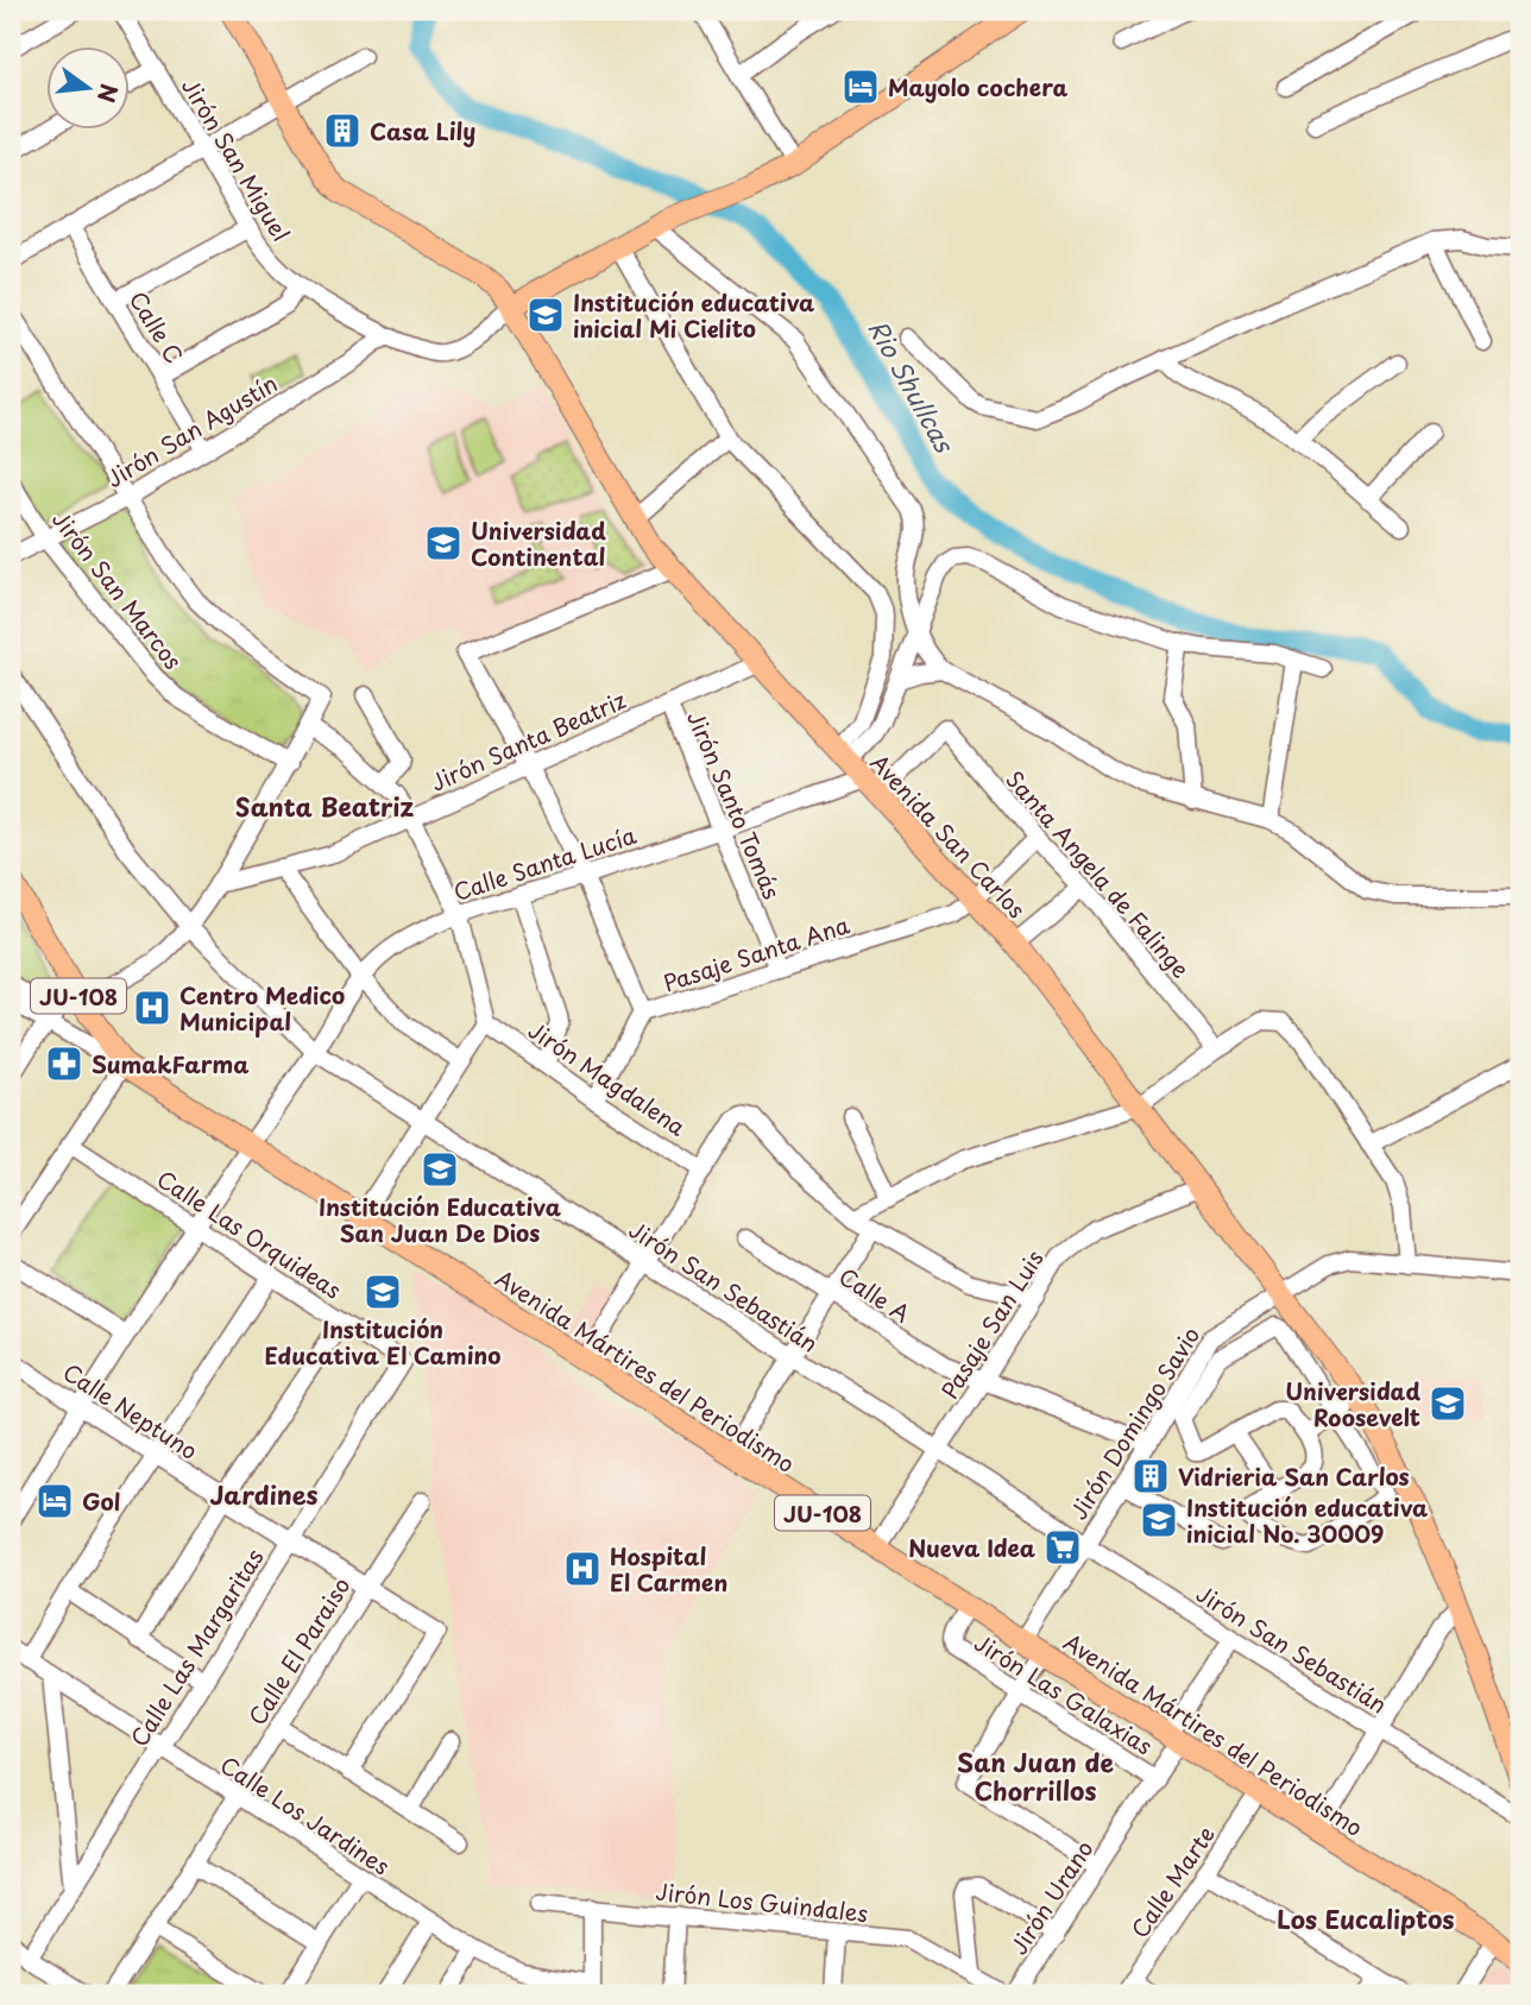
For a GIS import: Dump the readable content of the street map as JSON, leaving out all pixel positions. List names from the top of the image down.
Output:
{
  "streets": {
    "main road": ["Avenida San Carlos", "JU-108", "Avenida Mártires del Periodismo"],
    "street": [
      "Jirón San Miguel",
      "Calle C",
      "Jirón San Agustín",
      "Jirón San Marcos",
      "Jirón Santa Beatriz",
      "Jirón Santo Tomás",
      "Calle Santa Lucía",
      "Santa Angela de Falinge",
      "Pasaje Santa Ana",
      "Jirón Magdalena",
      "Calle Las Orquideas",
      "Jirón San Sebastián",
      "Calle A",
      "Pasaje San Luis",
      "Calle Neptuno",
      "Jirón Domingo Savio",
      "Calle Las Margaritas",
      "Calle El Paraiso",
      "Jirón Las Galaxias",
      "Calle Los Jardines",
      "Calle Marte",
      "Jirón Urano",
      "Jirón Los Guindales"
    ]
  },
  "crossings": [
    ["Jirón San Miguel", "Jirón San Agustín"],
    ["Jirón San Miguel", "Avenida San Carlos"],
    ["Calle C", "Jirón San Agustín"],
    ["Jirón San Agustín", "Jirón San Marcos"],
    ["Jirón Santa Beatriz", "Jirón Santo Tomás"],
    ["Jirón Santa Beatriz", "Avenida San Carlos"],
    ["Jirón Santo Tomás", "Calle Santa Lucía"],
    ["Jirón Santo Tomás", "Pasaje Santa Ana"],
    ["Avenida San Carlos", "Calle Santa Lucía"],
    ["Avenida San Carlos", "Santa Angela de Falinge"],
    ["Avenida San Carlos", "Pasaje Santa Ana"],
    ["Avenida San Carlos", "Pasaje San Luis"],
    ["Avenida San Carlos", "Jirón Domingo Savio"],
    ["Calle Santa Lucía", "Calle Las Orquideas"],
    ["Calle Santa Lucía", "Jirón San Sebastián"],
    ["Calle Santa Lucía", "Avenida Mártires del Periodismo"],
    ["Calle Santa Lucía", "Calle Neptuno"],
    ["Santa Angela de Falinge", "Pasaje Santa Ana"],
    ["Pasaje Santa Ana", "Jirón Magdalena"],
    ["Calle Las Orquideas", "Calle Las Margaritas"],
    ["Jirón San Sebastián", "Pasaje San Luis"],
    ["Jirón San Sebastián", "Jirón Domingo Savio"],
    ["Jirón San Sebastián", "Jirón Urano"],
    ["Calle A", "Pasaje San Luis"],
    ["Calle A", "Jirón Domingo Savio"],
    ["Pasaje San Luis", "Avenida Mártires del Periodismo"],
    ["Avenida Mártires del Periodismo", "Jirón Domingo Savio"],
    ["Avenida Mártires del Periodismo", "Jirón Las Galaxias"],
    ["Avenida Mártires del Periodismo", "Calle Marte"],
    ["Avenida Mártires del Periodismo", "Jirón Urano"],
    ["Calle Neptuno", "Calle Las Margaritas"],
    ["Calle Neptuno", "Calle El Paraiso"],
    ["Calle Las Margaritas", "Calle Los Jardines"],
    ["Calle El Paraiso", "Calle Los Jardines"],
    ["Jirón Las Galaxias", "Jirón Urano"]
  ],
  "districts": [
    "Santa Beatriz",
    "Jardines",
    "San Juan de Chorrillos",
    "Los Eucaliptos"
  ],
  "water": ["Rio Shullcas"],
  "places": {
    "hotel": ["Mayolo cochera", "Gol"],
    "building": ["Casa Lily", "Vidrieria San Carlos"],
    "school or university": [
      "Institución educativa inicial Mi Cielito",
      "Universidad Continental",
      "Institución Educativa San Juan De Dios",
      "Institución Educativa El Camino",
      "Universidad Roosevelt",
      "Institución educativa inicial No. 30009"
    ],
    "hospital": ["Centro Medico Municipal", "Hospital El Carmen"],
    "pharmacy": ["SumakFarma"],
    "supermarket": ["Nueva Idea"]
  },
  "north": "right"
}
